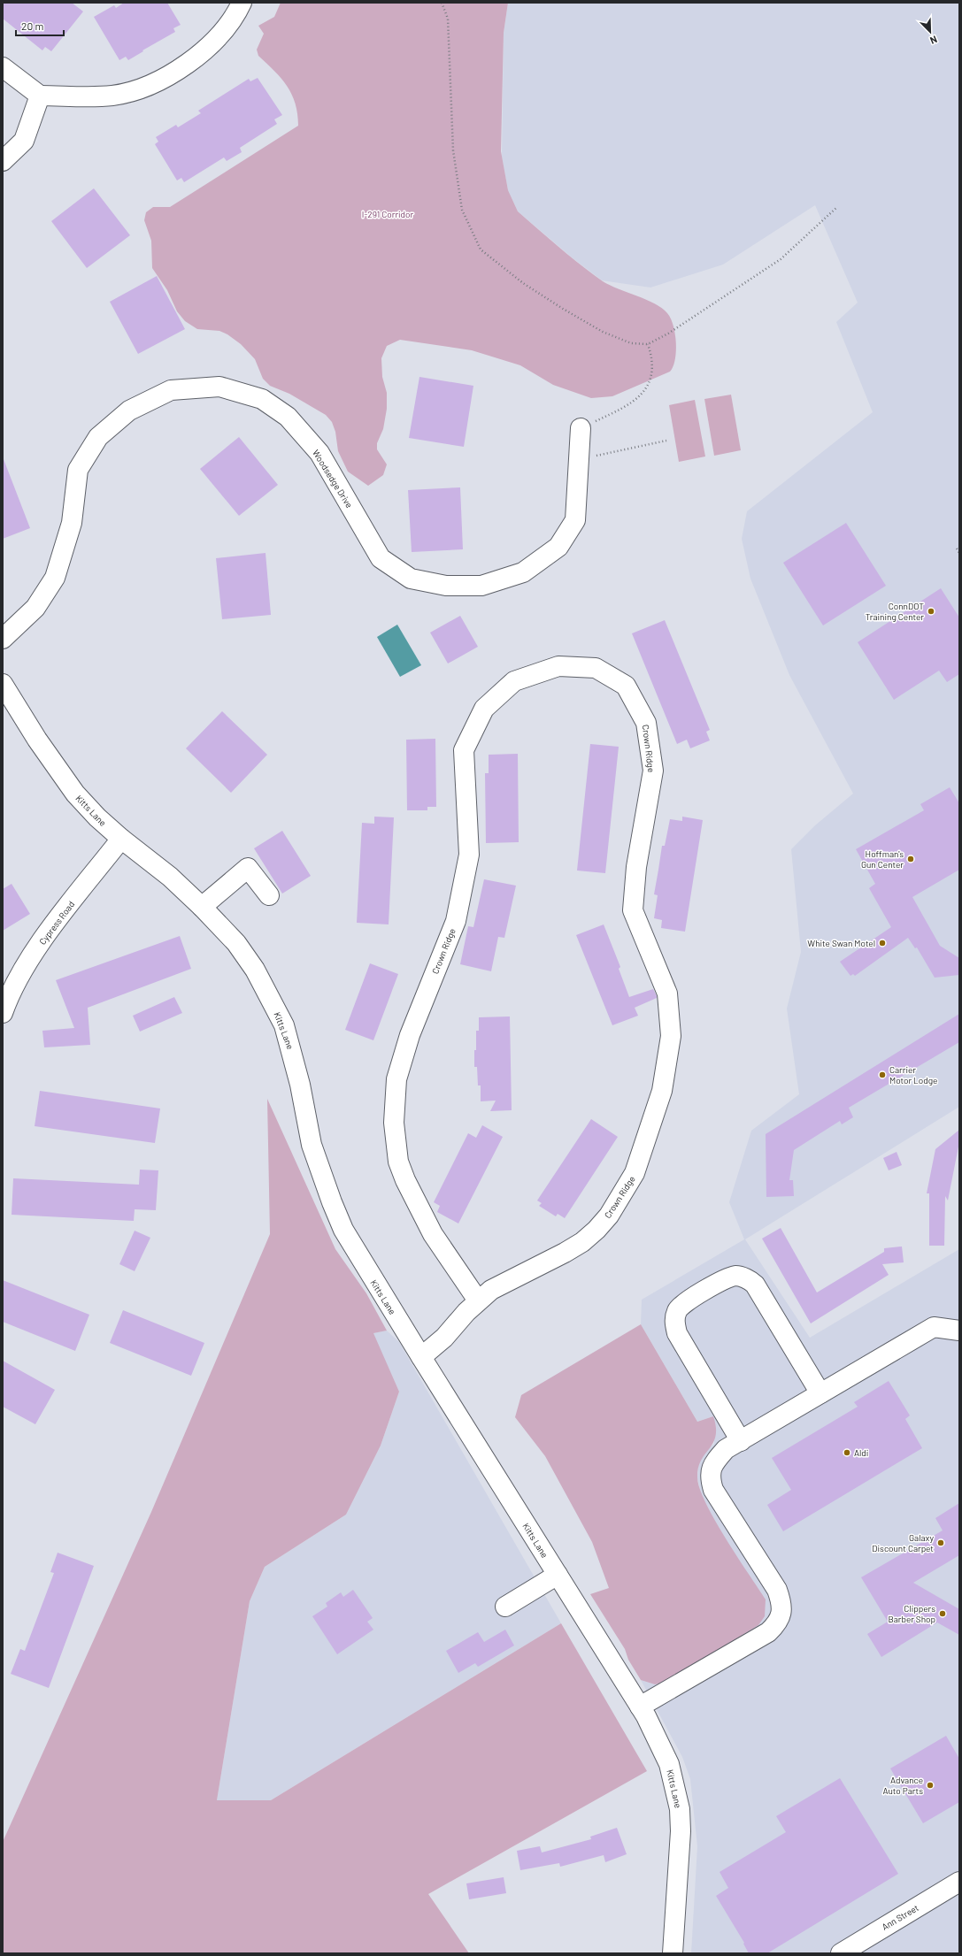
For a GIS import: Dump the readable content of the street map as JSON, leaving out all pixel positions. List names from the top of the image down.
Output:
{
  "streets": {
    "street": [
      "Woodsedge Drive",
      "Crown Ridge",
      "Kitts Lane",
      "Cypress Road",
      "Ann Street"
    ]
  },
  "crossings": [
    ["Crown Ridge", "Kitts Lane"],
    ["Kitts Lane", "Cypress Road"]
  ],
  "parks": ["I-291 Corridor"],
  "places": [
    "ConnDOT Training Center",
    "Hoffman's Gun Center",
    "White Swan Motel",
    "Carrier Motor Lodge",
    "Aldi",
    "Galaxy Discount Carpet",
    "Clippers Barber Shop",
    "Advance Auto Parts"
  ],
  "scale_bar": "20 m",
  "north": "bottom right"
}
